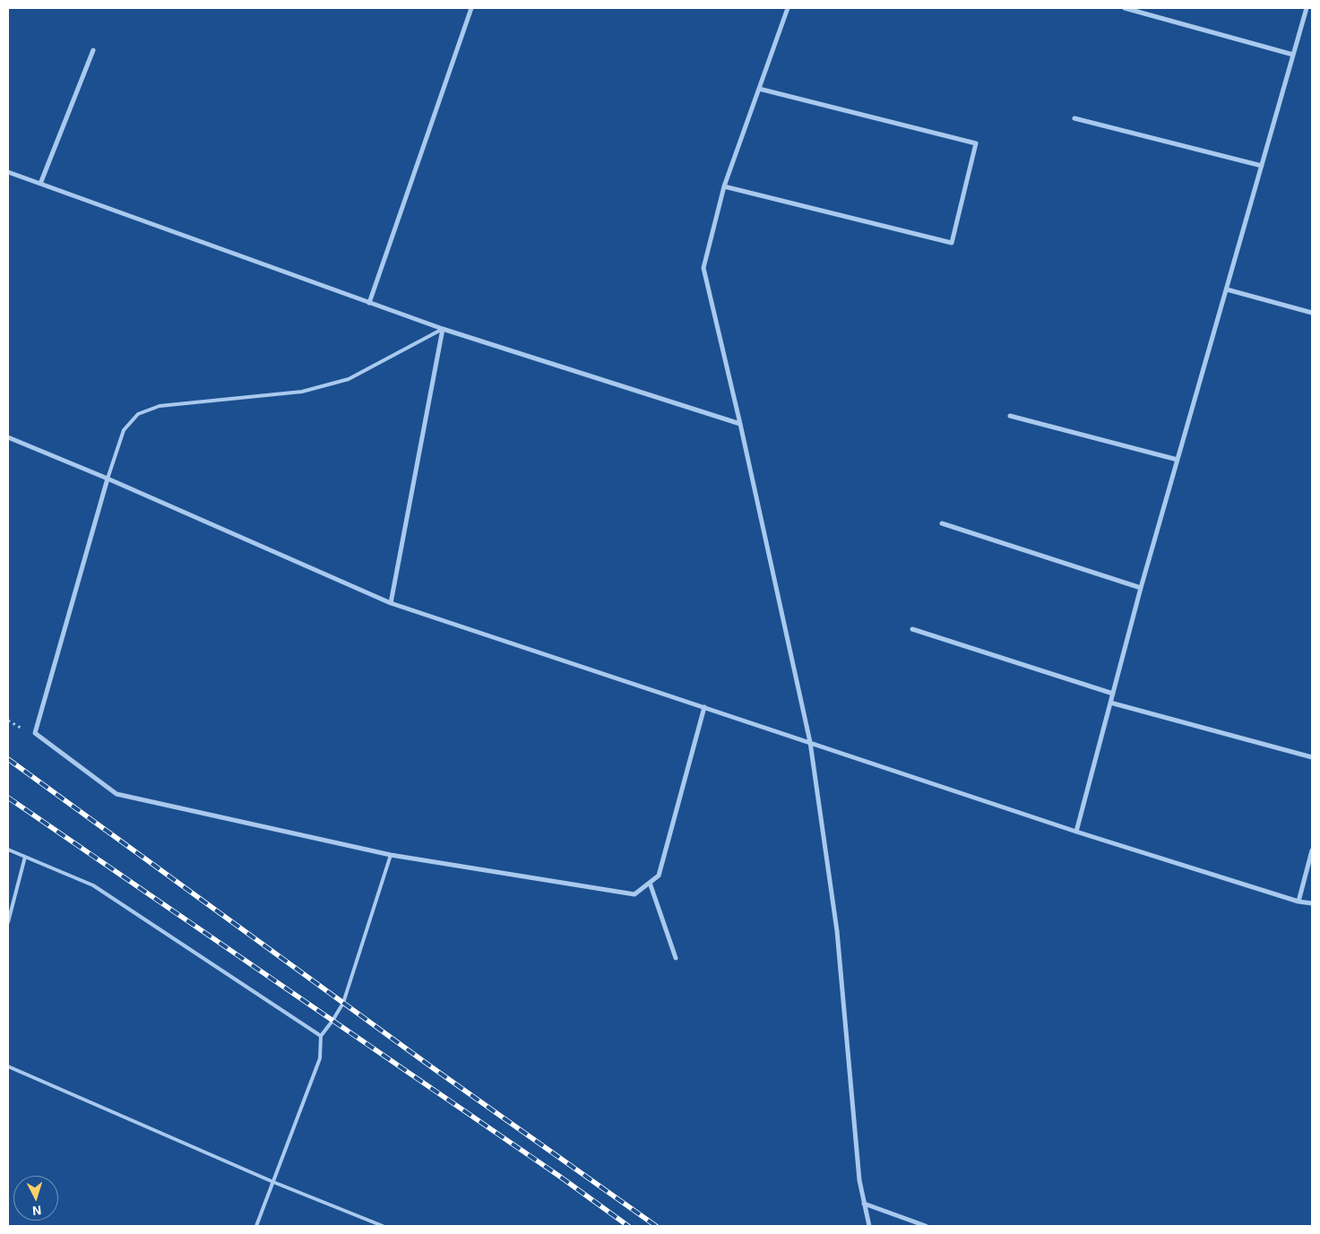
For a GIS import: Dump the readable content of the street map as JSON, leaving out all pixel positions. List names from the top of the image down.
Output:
{
  "north": "bottom"
}
